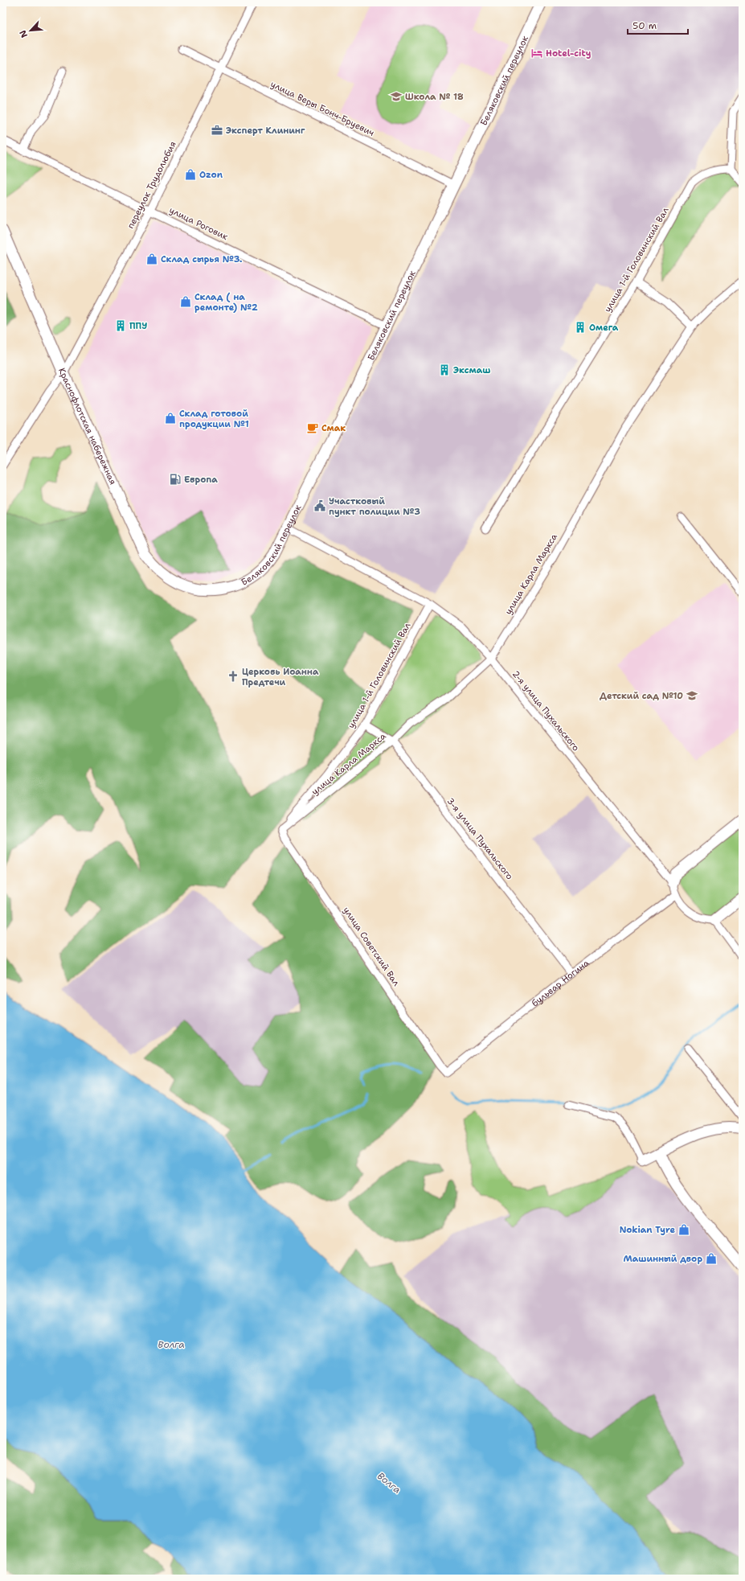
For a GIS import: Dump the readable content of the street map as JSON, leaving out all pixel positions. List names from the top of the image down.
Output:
{
  "streets": {
    "street": [
      "Беляковский переулок",
      "улица Веры Бонч-Бруевич",
      "переулок Трудолюбия",
      "улица Роговик",
      "улица 1-й Головинский Вал",
      "Краснофлотская набережная",
      "улица Карла Маркса",
      "2-я улица Пухальского",
      "3-я улица Пухальского",
      "улица Советский Вал",
      "бульвар Ногина"
    ]
  },
  "crossings": [
    ["Беляковский переулок", "улица Веры Бонч-Бруевич"],
    ["Беляковский переулок", "улица Роговик"],
    ["Беляковский переулок", "Краснофлотская набережная"],
    ["Беляковский переулок", "2-я улица Пухальского"],
    ["улица Веры Бонч-Бруевич", "переулок Трудолюбия"],
    ["переулок Трудолюбия", "улица Роговик"],
    ["переулок Трудолюбия", "Краснофлотская набережная"],
    ["улица 1-й Головинский Вал", "улица Карла Маркса"],
    ["улица 1-й Головинский Вал", "2-я улица Пухальского"],
    ["улица 1-й Головинский Вал", "3-я улица Пухальского"],
    ["улица 1-й Головинский Вал", "улица Советский Вал"],
    ["улица Карла Маркса", "2-я улица Пухальского"],
    ["улица Карла Маркса", "3-я улица Пухальского"],
    ["улица Карла Маркса", "улица Советский Вал"],
    ["2-я улица Пухальского", "бульвар Ногина"],
    ["3-я улица Пухальского", "бульвар Ногина"],
    ["улица Советский Вал", "бульвар Ногина"]
  ],
  "water": ["Волга"],
  "places": {
    "hotel": ["Hotel-city"],
    "school or university": ["Школа № 18", "Детский сад №10"],
    "office": ["Эксперт Клининг"],
    "shop": [
      "Ozon",
      "Склад сырья №3.",
      "Склад ( на ремонте) №2",
      "Склад готовой продукции №1",
      "Nokian Tyre",
      "Машинный двор"
    ],
    "building": ["ППУ", "Омега", "Эксмаш"],
    "cafe": ["Смак"],
    "fuel station": ["Европа"],
    "public building": ["Участковый пункт полиции №3"],
    "church": ["Церковь Иоанна Предтечи"]
  },
  "scale_bar": "50 m",
  "north": "bottom left"
}
